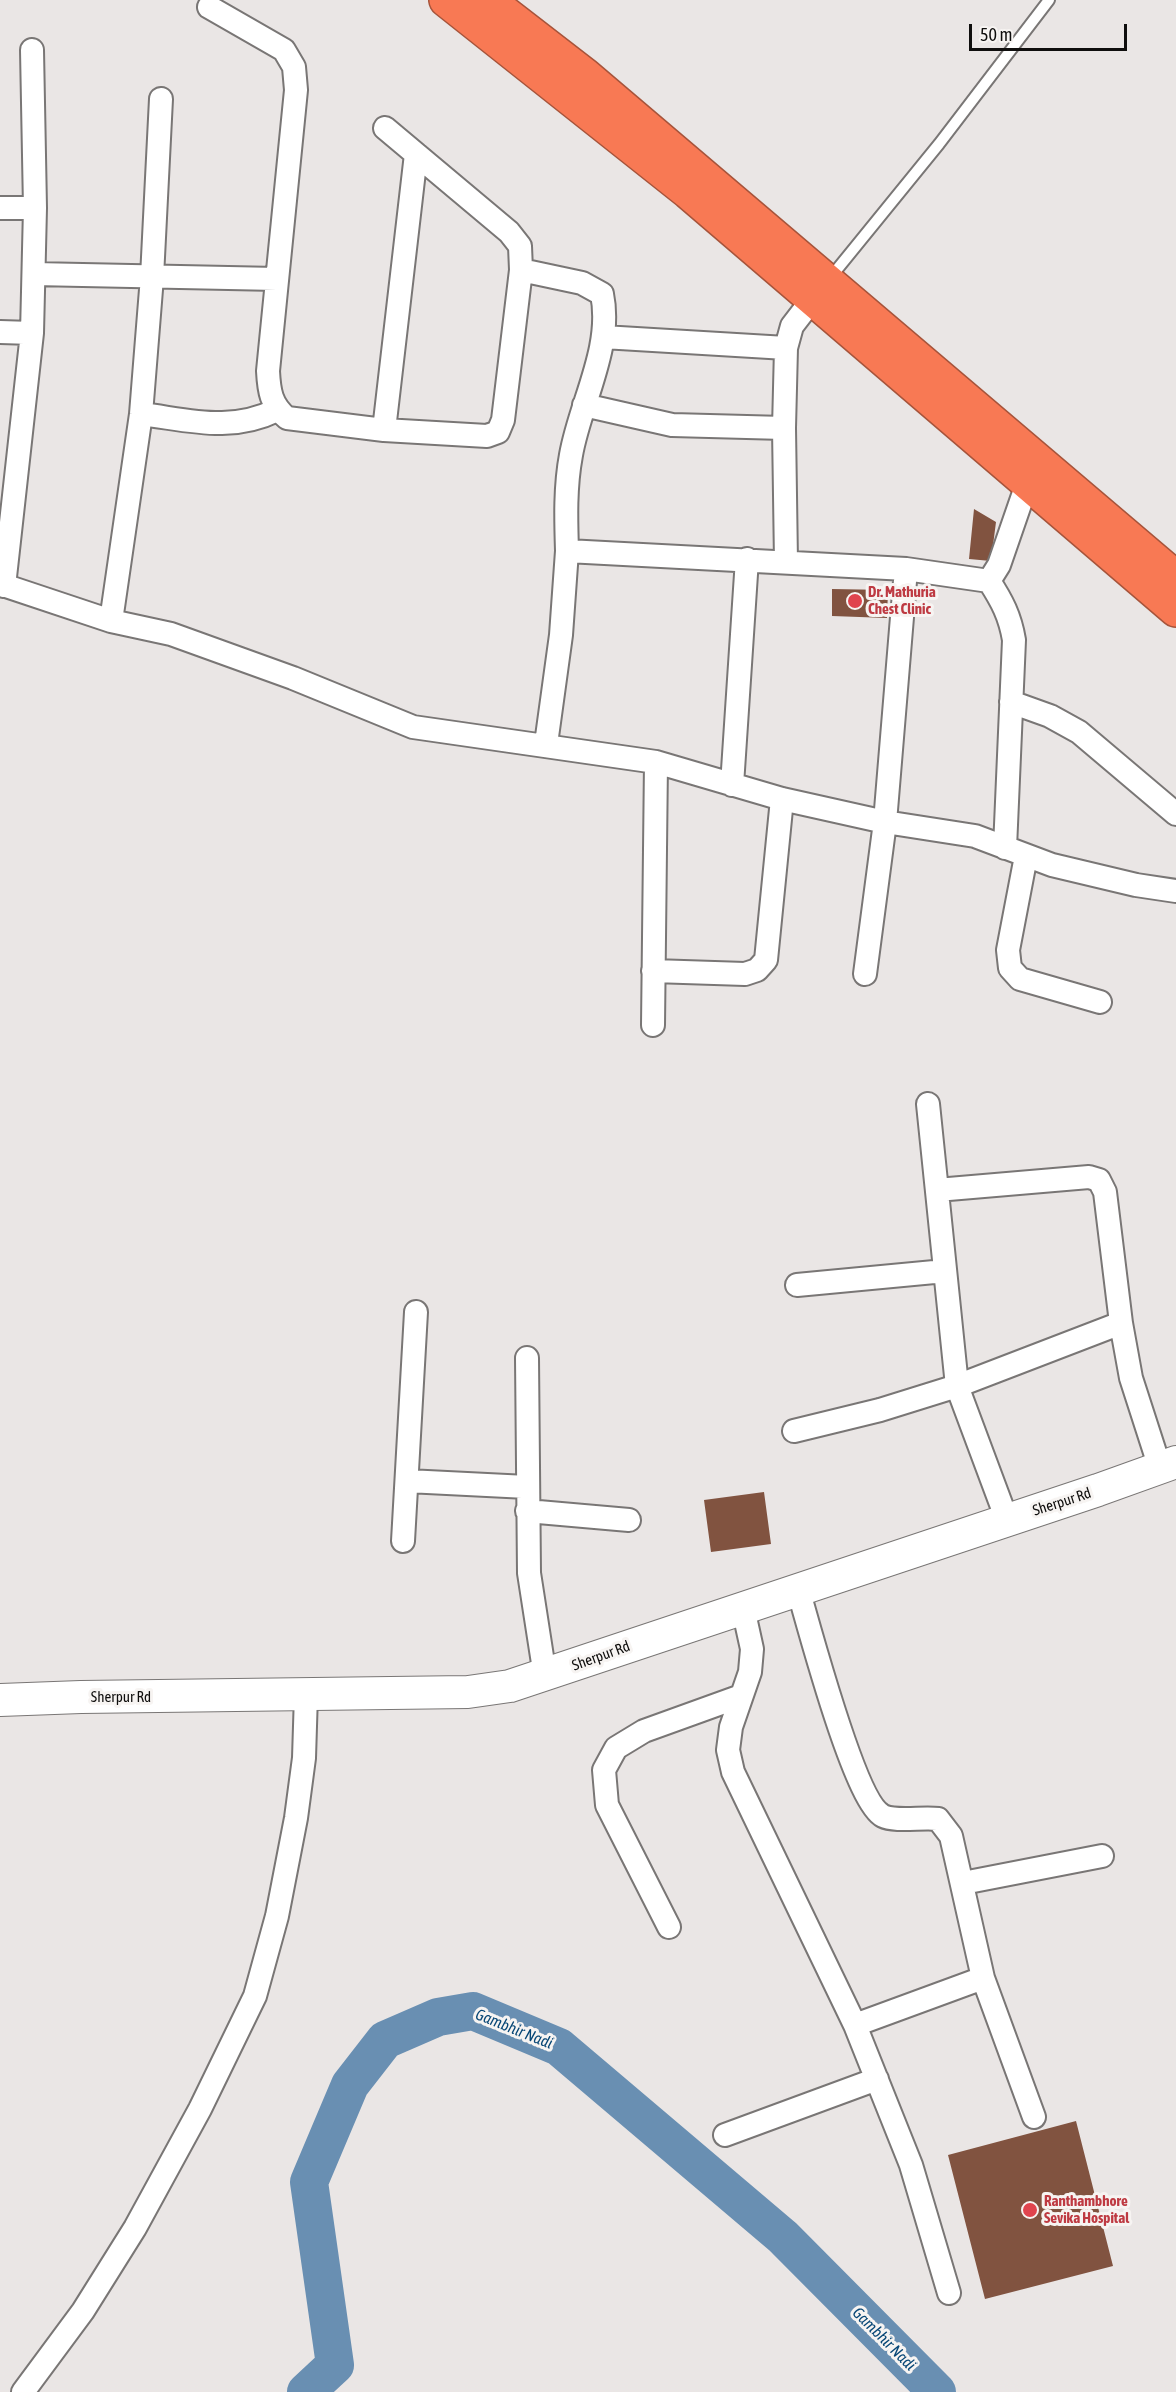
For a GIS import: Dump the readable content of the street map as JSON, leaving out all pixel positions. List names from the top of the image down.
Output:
{
  "streets": {
    "street": ["Sherpur Rd"]
  },
  "water": ["Gambhir Nadi"],
  "places": ["Dr. Mathuria Chest Clinic", "Ranthambhore Sevika Hospital"],
  "scale_bar": "50 m"
}
